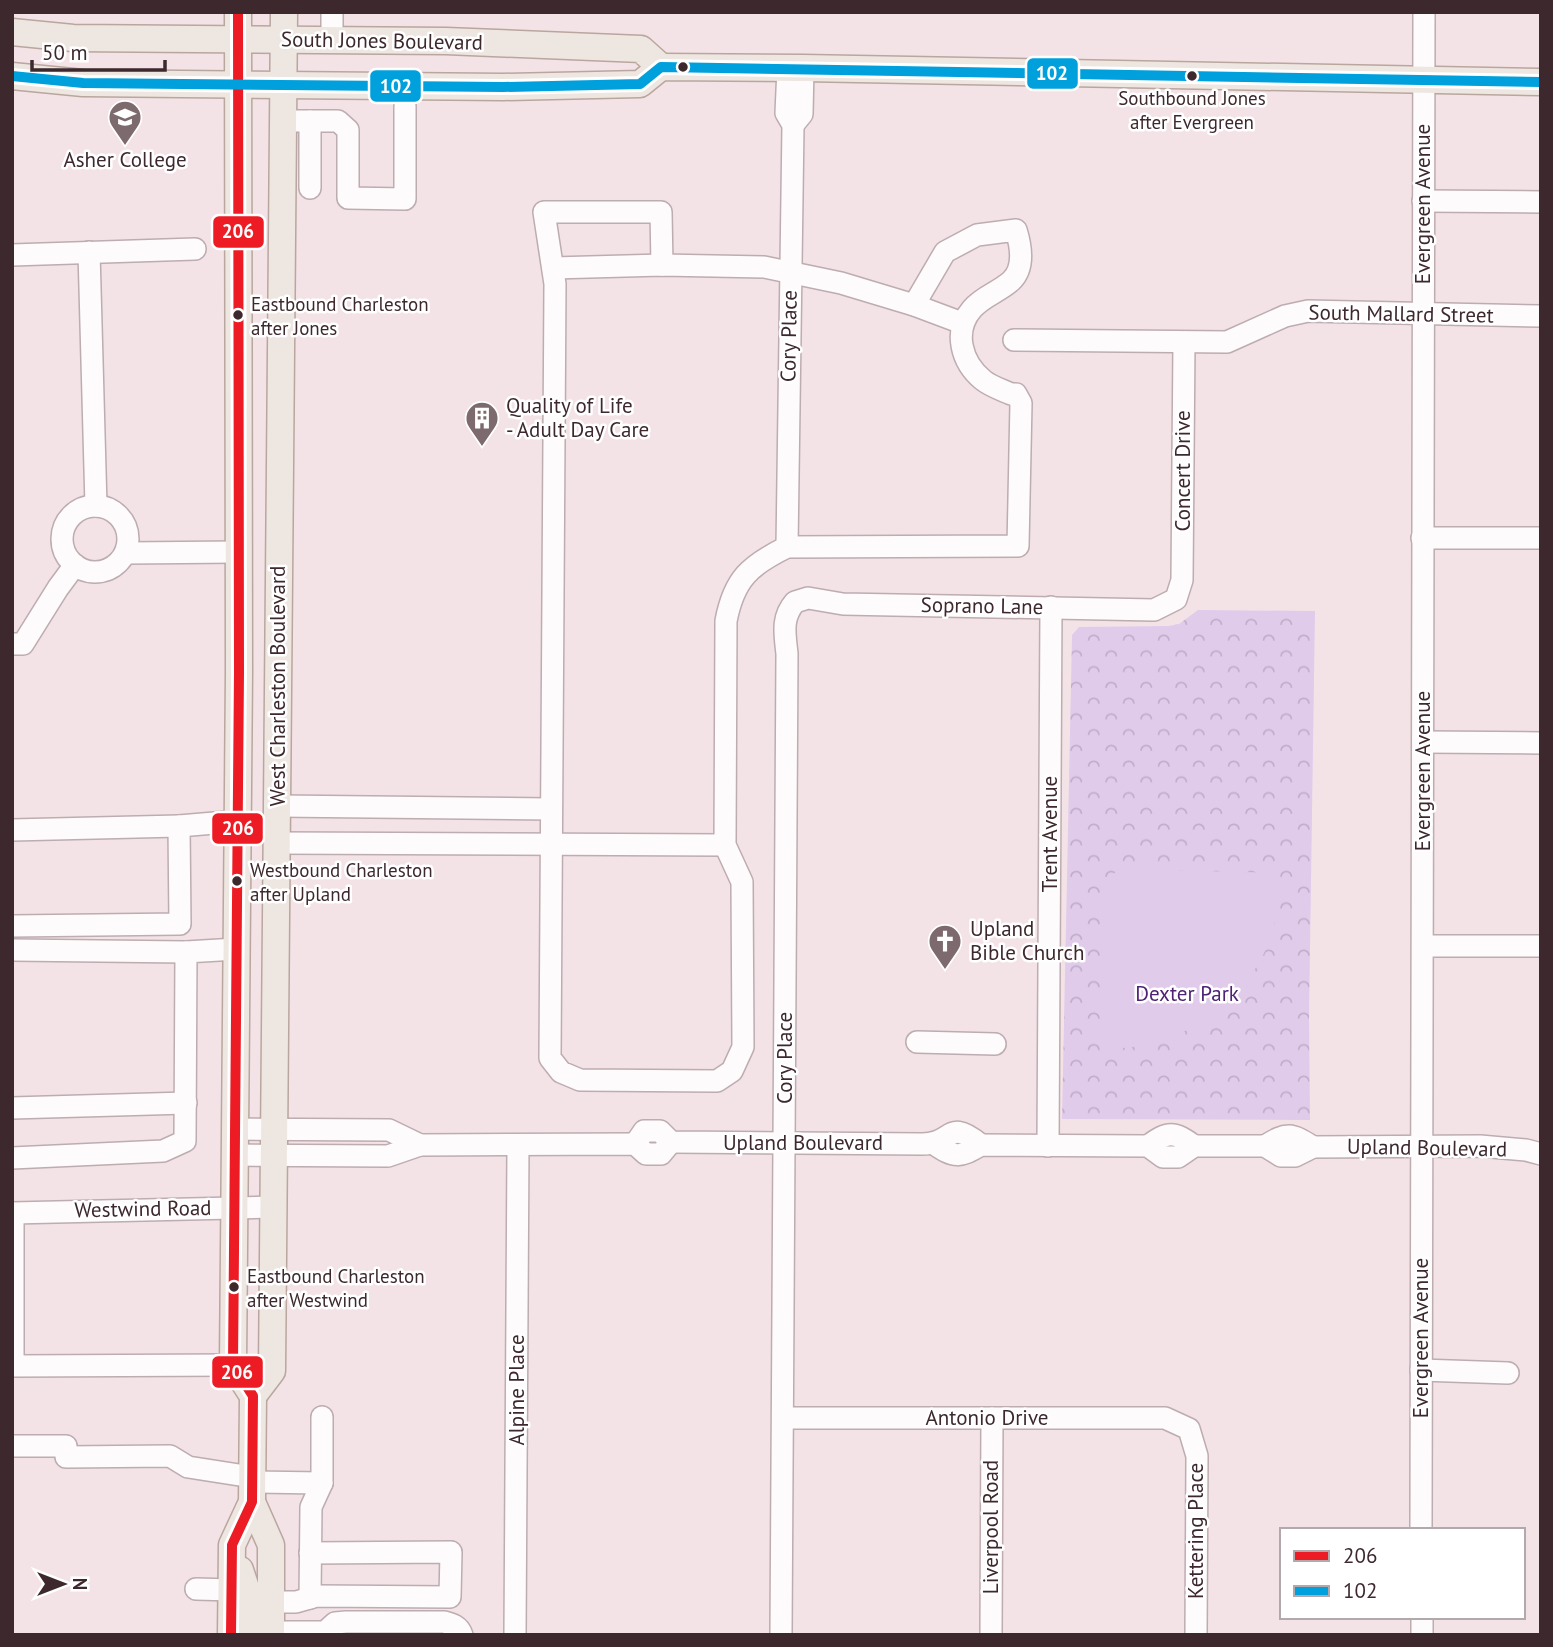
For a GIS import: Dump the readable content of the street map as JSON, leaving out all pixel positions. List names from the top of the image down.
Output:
{
  "streets": {
    "main road": ["South Jones Boulevard", "West Charleston Boulevard"],
    "street": [
      "Evergreen Avenue",
      "South Mallard Street",
      "Cory Place",
      "Concert Drive",
      "Soprano Lane",
      "Trent Avenue",
      "Upland Boulevard",
      "Westwind Road",
      "Alpine Place",
      "Antonio Drive",
      "Liverpool Road",
      "Kettering Place"
    ]
  },
  "crossings": [
    ["South Jones Boulevard", "West Charleston Boulevard"],
    ["Evergreen Avenue", "South Mallard Street"],
    ["Evergreen Avenue", "Upland Boulevard"],
    ["South Mallard Street", "Concert Drive"],
    ["Cory Place", "Soprano Lane"],
    ["Cory Place", "Upland Boulevard"],
    ["Cory Place", "Antonio Drive"],
    ["Concert Drive", "Soprano Lane"],
    ["Soprano Lane", "Trent Avenue"],
    ["West Charleston Boulevard", "Upland Boulevard"],
    ["West Charleston Boulevard", "Westwind Road"],
    ["Trent Avenue", "Upland Boulevard"],
    ["Upland Boulevard", "Alpine Place"],
    ["Antonio Drive", "Liverpool Road"],
    ["Antonio Drive", "Kettering Place"]
  ],
  "parks": ["Dexter Park"],
  "places": {
    "other": [
      "Southbound Jones after Evergreen",
      "Eastbound Charleston after Jones",
      "Westbound Charleston after Upland",
      "Eastbound Charleston after Westwind"
    ],
    "school or university": ["Asher College"],
    "building": ["Quality of Life - Adult Day Care"],
    "church": ["Upland Bible Church"]
  },
  "lines": ["transit line 206", "transit line 102"],
  "legend": ["206", "102"],
  "scale_bar": "50 m",
  "north": "right"
}
